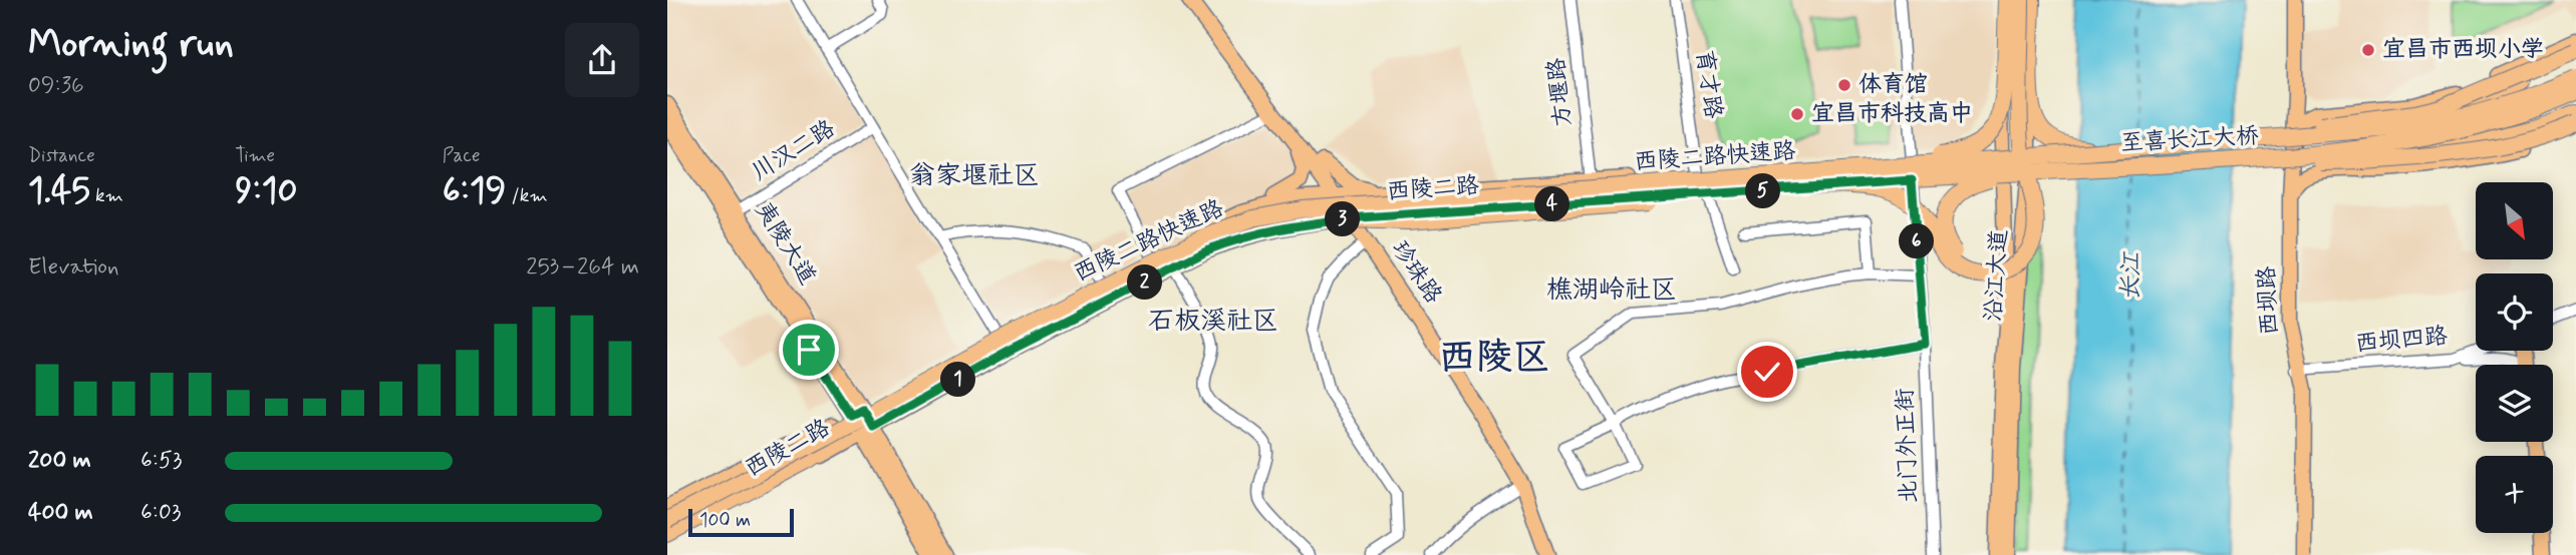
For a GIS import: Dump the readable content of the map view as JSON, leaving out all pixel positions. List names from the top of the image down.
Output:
{
  "streets": {
    "highway": ["至喜长江大桥", "西陵二路快速路"],
    "main road": [
      "西陵二路",
      "夷陵大道",
      "珍珠路",
      "沿江大道",
      "西坝路"
    ],
    "street": [
      "育才路",
      "方堰路",
      "川汉二路",
      "西坝四路",
      "北门外正街"
    ]
  },
  "crossings": [
    ["育才路", "西陵二路"],
    ["方堰路", "西陵二路"],
    ["至喜长江大桥", "西陵二路快速路"],
    ["至喜长江大桥", "沿江大道"],
    ["至喜长江大桥", "西坝路"],
    ["川汉二路", "夷陵大道"],
    ["西陵二路快速路", "西陵二路"],
    ["西陵二路", "夷陵大道"],
    ["西陵二路", "珍珠路"],
    ["西陵二路", "沿江大道"],
    ["西陵二路", "北门外正街"],
    ["西坝路", "西坝四路"]
  ],
  "districts": [
    "翁家堰社区",
    "樵湖岭社区",
    "石板溪社区",
    "西陵区"
  ],
  "water": ["长江"],
  "places": ["宜昌市西坝小学", "体育馆", "宜昌市科技高中"],
  "scale_bar": "100 m",
  "north": "bottom right",
  "page": {
    "heading": ["Morning run", "09:36"],
    "stats": [
      ["Distance", "1.45 km"],
      ["Time", "9:10"],
      ["Pace", "6:19 /km"]
    ],
    "pins": [
      "5",
      "4",
      "3",
      "6",
      "2",
      "1"
    ],
    "map_buttons": "+",
    "chart": ["Elevation", "253–264 m"],
    "list": [
      {
        "name": "200 m",
        "note": "6:53"
      },
      {
        "name": "400 m",
        "note": "6:03"
      }
    ],
    "scale": "100 m"
  }
}
